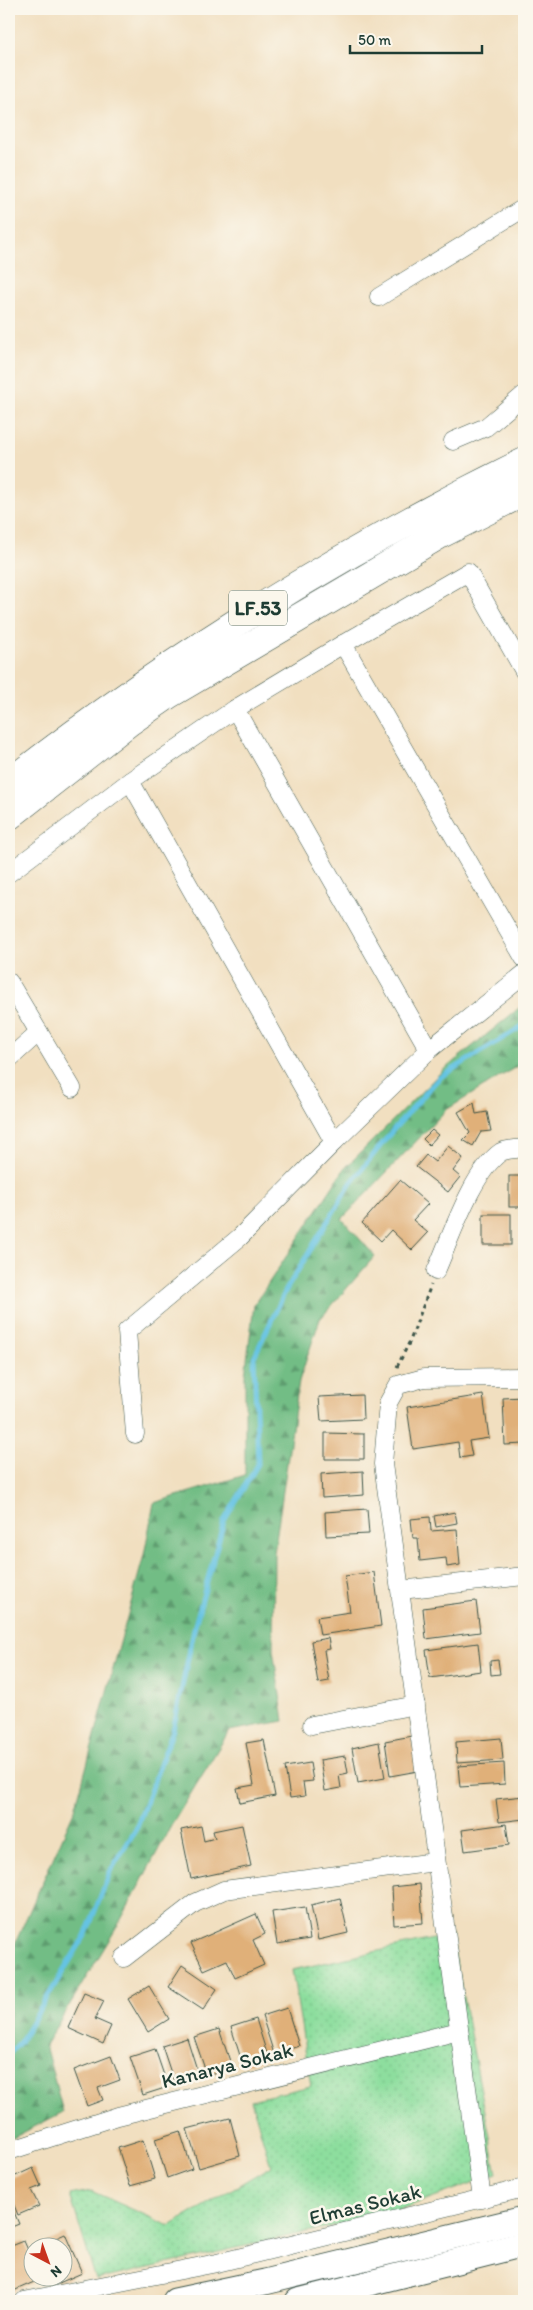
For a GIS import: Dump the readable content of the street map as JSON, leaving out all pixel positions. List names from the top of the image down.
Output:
{
  "streets": {
    "highway": ["LF.53"],
    "street": ["Kanarya Sokak", "Elmas Sokak"]
  },
  "scale_bar": "50 m",
  "north": "bottom right"
}
